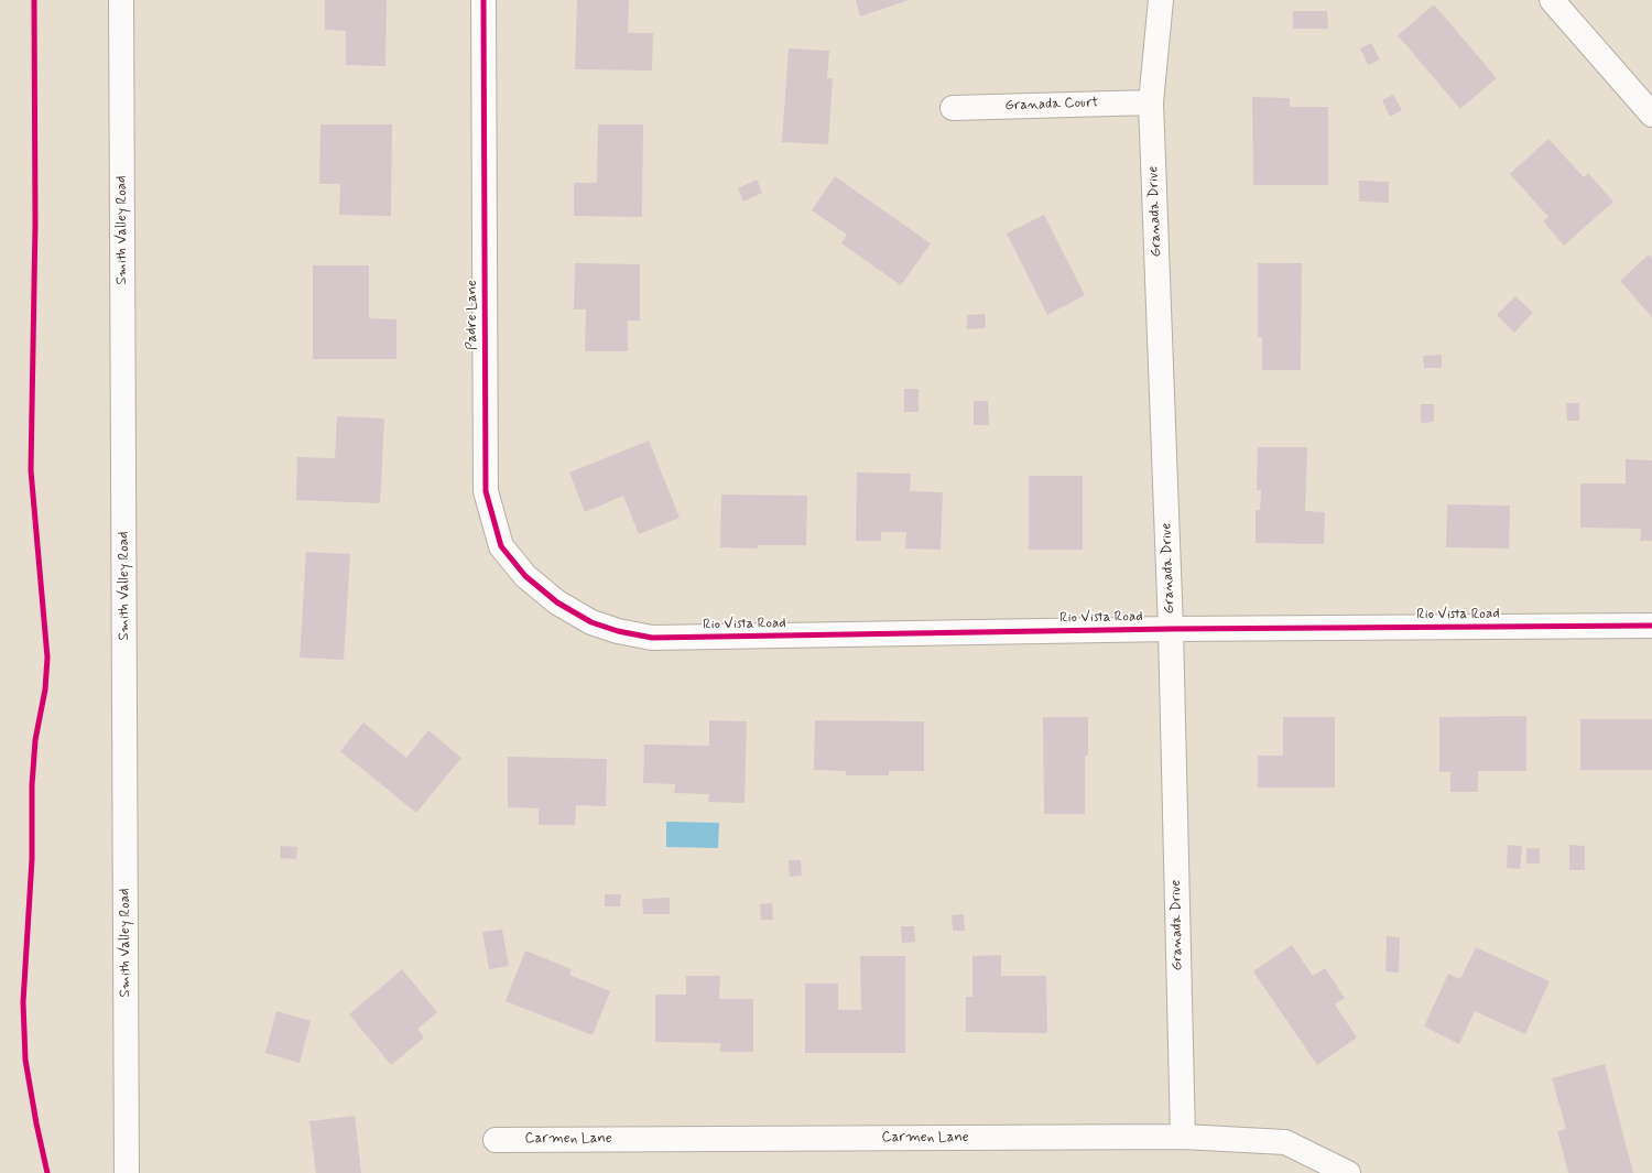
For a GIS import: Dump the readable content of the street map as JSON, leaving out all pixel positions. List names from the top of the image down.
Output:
{
  "streets": {
    "street": [
      "Granada Court",
      "Granada Drive",
      "Smith Valley Road",
      "Padre Lane",
      "Rio Vista Road",
      "Carmen Lane"
    ]
  },
  "crossings": [
    ["Granada Court", "Granada Drive"],
    ["Granada Drive", "Rio Vista Road"],
    ["Granada Drive", "Carmen Lane"],
    ["Padre Lane", "Rio Vista Road"]
  ]
}
